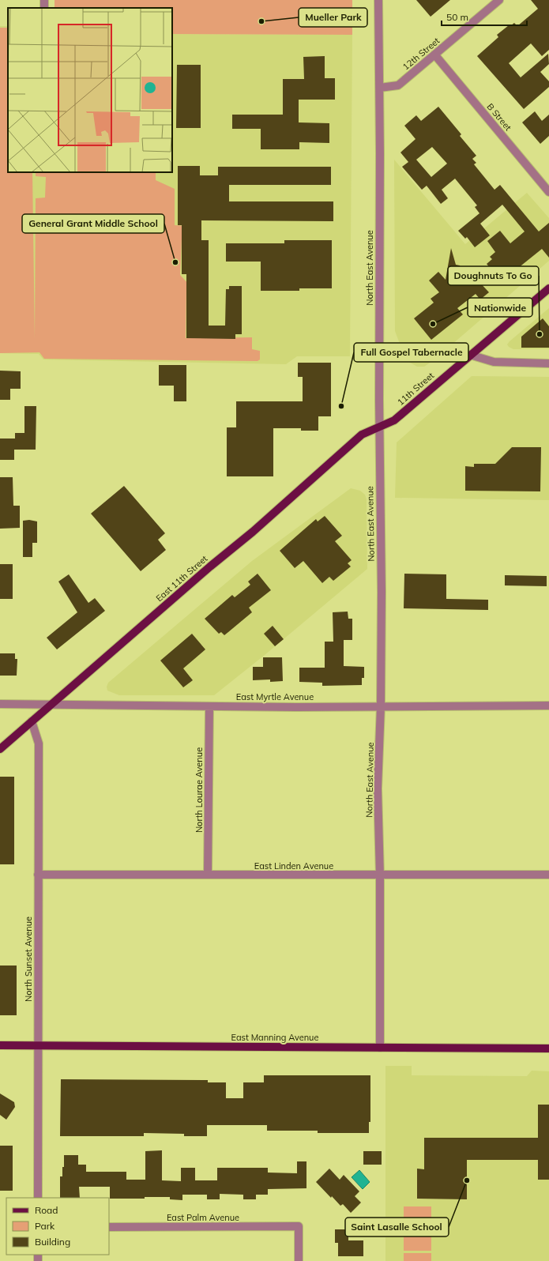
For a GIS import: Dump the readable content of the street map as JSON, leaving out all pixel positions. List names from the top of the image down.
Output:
{
  "streets": {
    "main road": ["11th Street", "East 11th Street", "East Manning Avenue"],
    "street": [
      "12th Street",
      "B Street",
      "North East Avenue",
      "East Myrtle Avenue",
      "North Lourae Avenue",
      "East Linden Avenue",
      "North Sunset Avenue",
      "East Palm Avenue"
    ]
  },
  "crossings": [
    ["12th Street", "B Street"],
    ["12th Street", "North East Avenue"],
    ["North East Avenue", "11th Street"],
    ["North East Avenue", "East 11th Street"],
    ["North East Avenue", "East Myrtle Avenue"],
    ["North East Avenue", "East Linden Avenue"],
    ["North East Avenue", "East Manning Avenue"],
    ["11th Street", "East 11th Street"],
    ["East 11th Street", "East Myrtle Avenue"],
    ["East 11th Street", "North Sunset Avenue"],
    ["East Myrtle Avenue", "North Lourae Avenue"],
    ["North Lourae Avenue", "East Linden Avenue"],
    ["East Linden Avenue", "North Sunset Avenue"],
    ["North Sunset Avenue", "East Manning Avenue"]
  ],
  "places": [
    "Mueller Park",
    "General Grant Middle School",
    "Nationwide",
    "Doughnuts To Go",
    "Full Gospel Tabernacle",
    "Saint Lasalle School"
  ],
  "legend": ["Road", "Park", "Building"],
  "scale_bar": "50 m"
}
